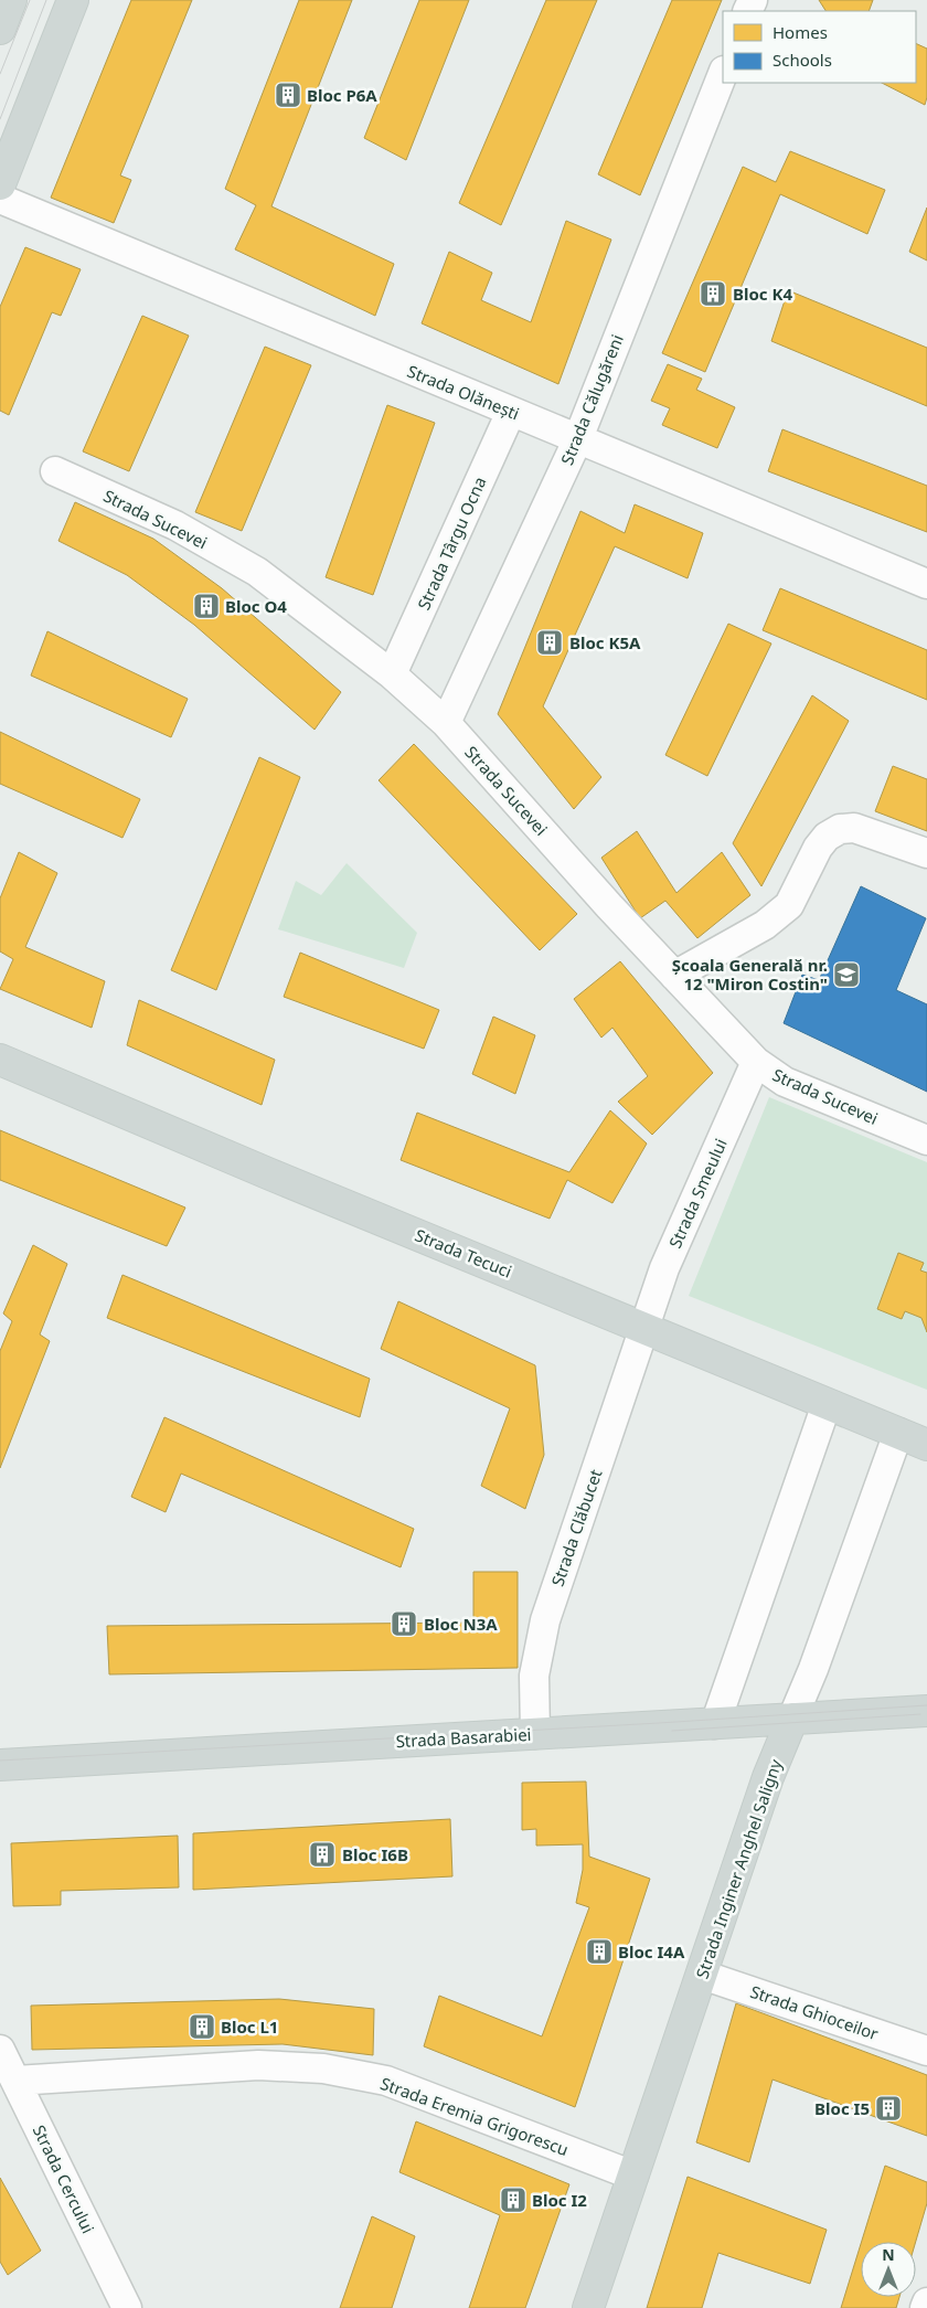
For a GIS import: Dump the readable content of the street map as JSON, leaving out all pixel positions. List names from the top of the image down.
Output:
{
  "streets": {
    "main road": ["Strada Tecuci", "Strada Basarabiei", "Strada Inginer Anghel Saligny"],
    "street": [
      "Strada Olănești",
      "Strada Călugăreni",
      "Strada Sucevei",
      "Strada Târgu Ocna",
      "Strada Smeului",
      "Strada Clăbucet",
      "Strada Ghioceilor",
      "Strada Eremia Grigorescu",
      "Strada Cercului"
    ]
  },
  "crossings": [
    ["Strada Olănești", "Strada Călugăreni"],
    ["Strada Olănești", "Strada Târgu Ocna"],
    ["Strada Călugăreni", "Strada Sucevei"],
    ["Strada Sucevei", "Strada Târgu Ocna"],
    ["Strada Sucevei", "Strada Smeului"],
    ["Strada Smeului", "Strada Tecuci"],
    ["Strada Smeului", "Strada Clăbucet"],
    ["Strada Tecuci", "Strada Clăbucet"],
    ["Strada Tecuci", "Strada Inginer Anghel Saligny"],
    ["Strada Clăbucet", "Strada Basarabiei"],
    ["Strada Basarabiei", "Strada Inginer Anghel Saligny"],
    ["Strada Inginer Anghel Saligny", "Strada Ghioceilor"],
    ["Strada Inginer Anghel Saligny", "Strada Eremia Grigorescu"],
    ["Strada Eremia Grigorescu", "Strada Cercului"]
  ],
  "places": {
    "building": [
      "Bloc P6A",
      "Bloc K4",
      "Bloc O4",
      "Bloc K5A",
      "Bloc N3A",
      "Bloc I6B",
      "Bloc I4A",
      "Bloc L1",
      "Bloc I5",
      "Bloc I2"
    ],
    "school or university": ["Școala Generală nr. 12 \"Miron Costin\""]
  },
  "legend": ["Homes", "Schools"],
  "north": "top"
}
